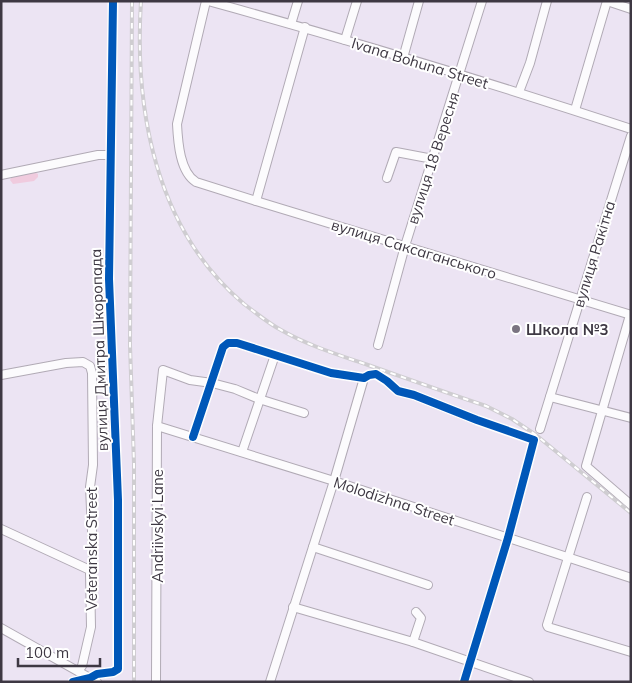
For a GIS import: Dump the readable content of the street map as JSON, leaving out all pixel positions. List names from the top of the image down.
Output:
{
  "streets": {
    "street": [
      "Ivana Bohuna Street",
      "вулиця 18 Вересня",
      "вулиця Саксаганського",
      "вулиця Ракітна",
      "вулиця Дмитра Шкоропада",
      "Molodizhna Street",
      "Andriivskyi Lane",
      "Veteranska Street"
    ]
  },
  "crossings": [
    ["Ivana Bohuna Street", "вулиця 18 Вересня"],
    ["Ivana Bohuna Street", "вулиця Саксаганського"],
    ["вулиця 18 Вересня", "вулиця Саксаганського"],
    ["вулиця Саксаганського", "вулиця Ракітна"],
    ["Molodizhna Street", "Andriivskyi Lane"]
  ],
  "places": ["Школа №3"],
  "scale_bar": "100 m"
}
